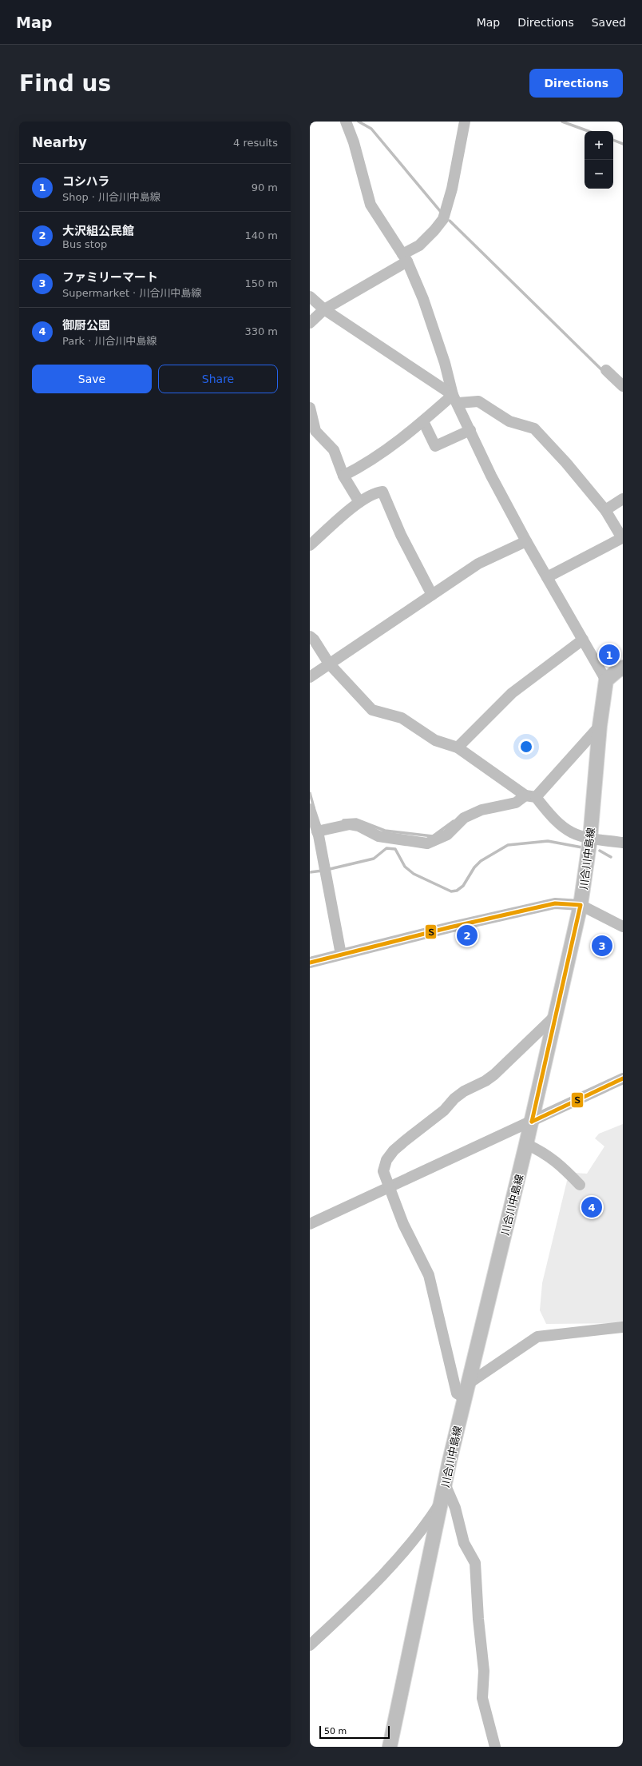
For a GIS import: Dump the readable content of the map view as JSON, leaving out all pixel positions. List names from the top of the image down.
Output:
{
  "streets": {
    "main road": ["川合川中島線"]
  },
  "lines": ["transit line Ｓ"],
  "scale_bar": "50 m",
  "page": {
    "header": "Map",
    "nav": ["Map", "Directions", "Saved"],
    "buttons": [
      "Directions",
      ["Save", "Share"]
    ],
    "title": "Find us",
    "heading": ["Nearby", "4 results"],
    "map_buttons": ["+", "−"],
    "list": [
      {
        "mark": "1",
        "name": "コシハラ",
        "note": "Shop · 川合川中島線",
        "value": "90 m"
      },
      {
        "mark": "2",
        "name": "大沢組公民館",
        "note": "Bus stop",
        "value": "140 m"
      },
      {
        "mark": "3",
        "name": "ファミリーマート",
        "note": "Supermarket · 川合川中島線",
        "value": "150 m"
      },
      {
        "mark": "4",
        "name": "御厨公園",
        "note": "Park · 川合川中島線",
        "value": "330 m"
      }
    ],
    "pins": [
      "1",
      "2",
      "3",
      "4"
    ],
    "scale": "50 m"
  }
}
